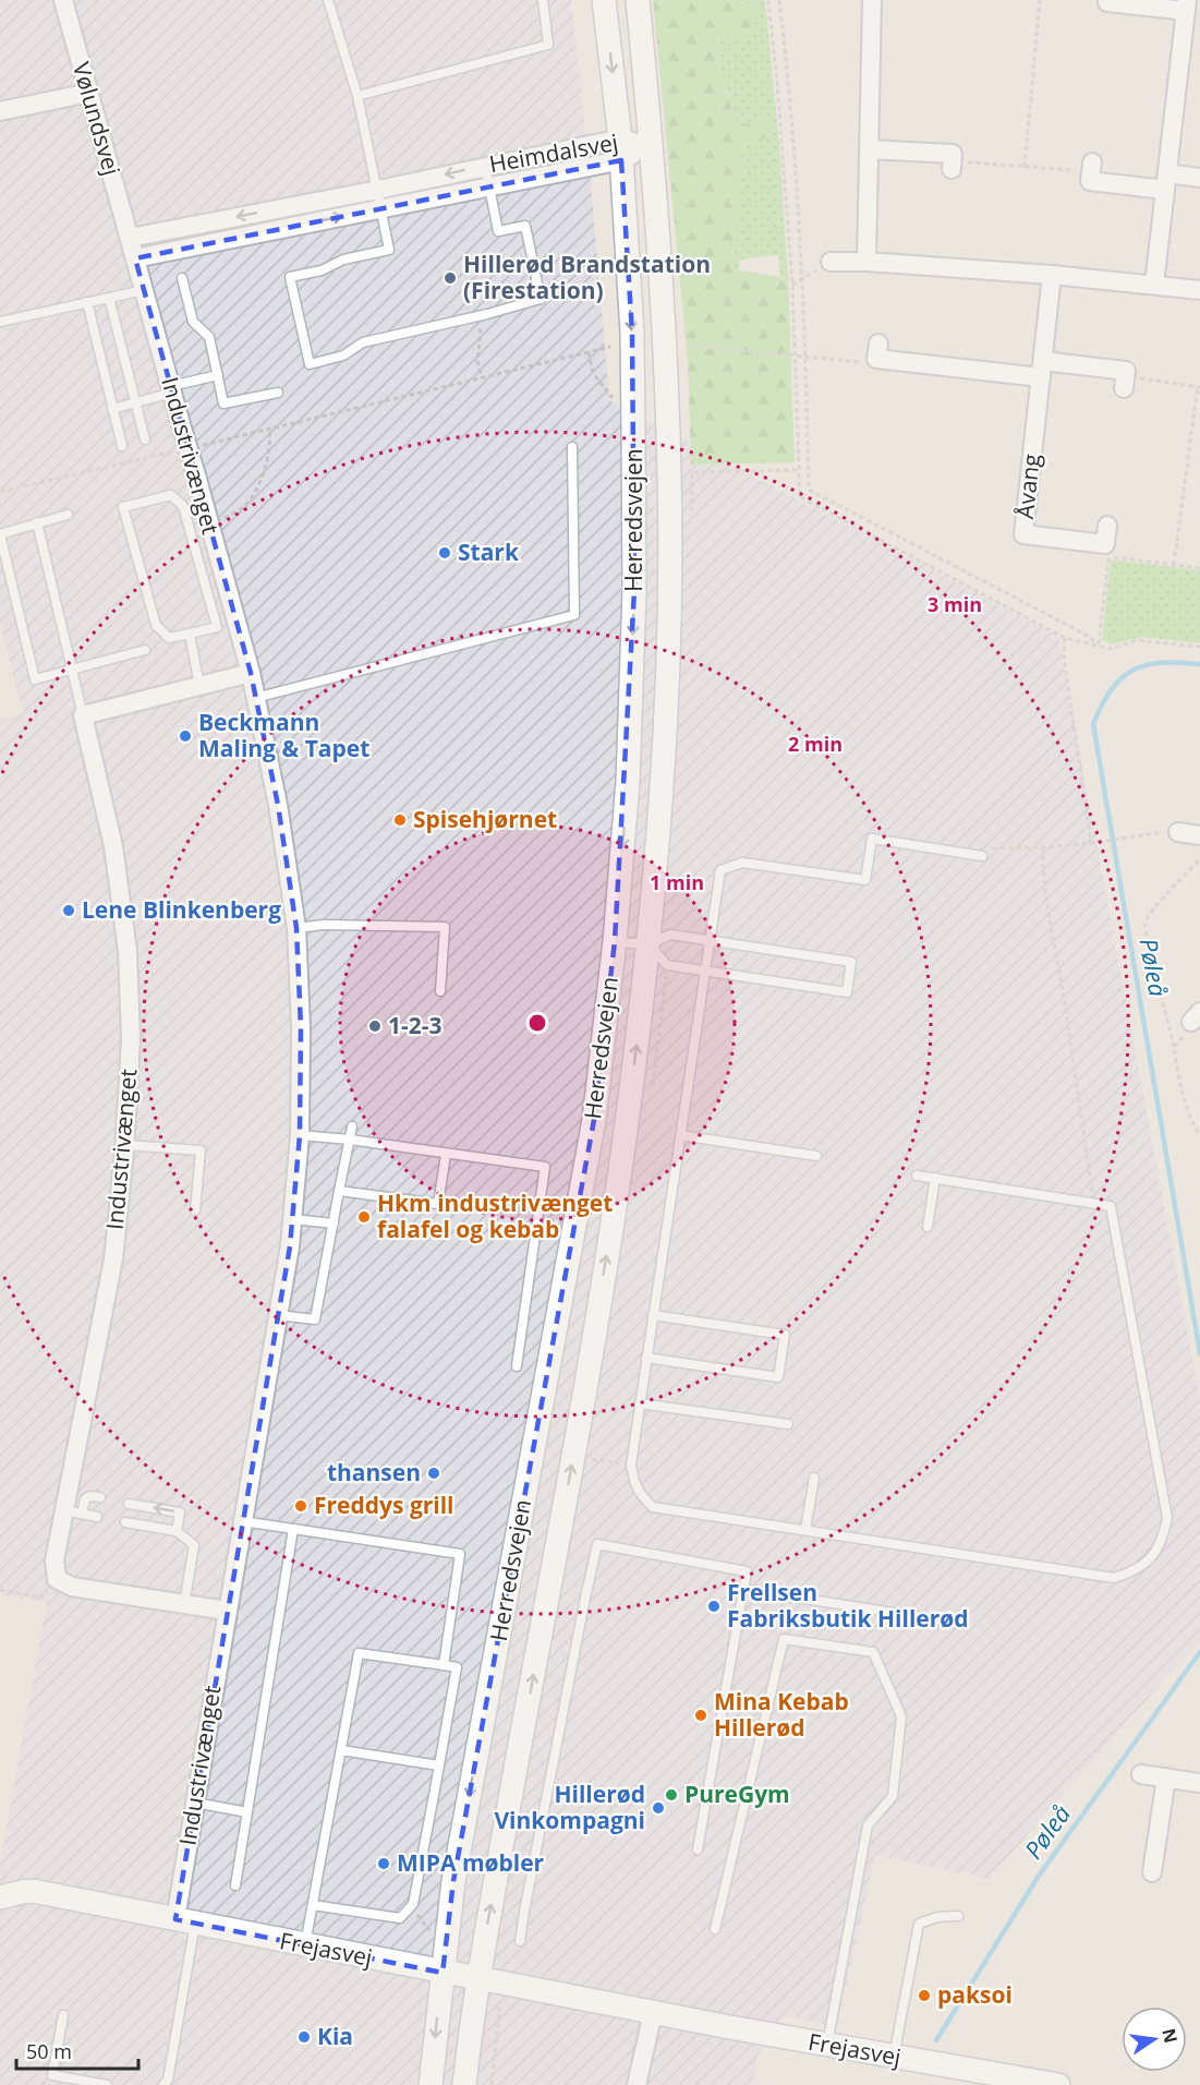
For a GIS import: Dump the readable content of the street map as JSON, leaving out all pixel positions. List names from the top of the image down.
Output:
{
  "streets": {
    "street": [
      "Vølundsvej",
      "Heimdalsvej",
      "Industrivænget",
      "Åvang",
      "Herredsvejen",
      "Frejasvej"
    ]
  },
  "crossings": [
    ["Vølundsvej", "Heimdalsvej"],
    ["Vølundsvej", "Industrivænget"],
    ["Heimdalsvej", "Industrivænget"],
    ["Heimdalsvej", "Herredsvejen"],
    ["Industrivænget", "Frejasvej"],
    ["Herredsvejen", "Frejasvej"]
  ],
  "water": ["Pøleå"],
  "places": [
    "Hillerød Brandstation (Firestation)",
    "Stark",
    "Beckmann Maling & Tapet",
    "Spisehjørnet",
    "Lene Blinkenberg",
    "1-2-3",
    "Hkm industrivænget falafel og kebab",
    "thansen",
    "Freddys grill",
    "Frellsen Fabriksbutik Hillerød",
    "Mina Kebab Hillerød",
    "PureGym",
    "Hillerød Vinkompagni",
    "MIPA møbler",
    "paksoi",
    "Kia"
  ],
  "scale_bar": "50 m",
  "north": "right",
  "rings": ["3 min", "2 min", "1 min"]
}
